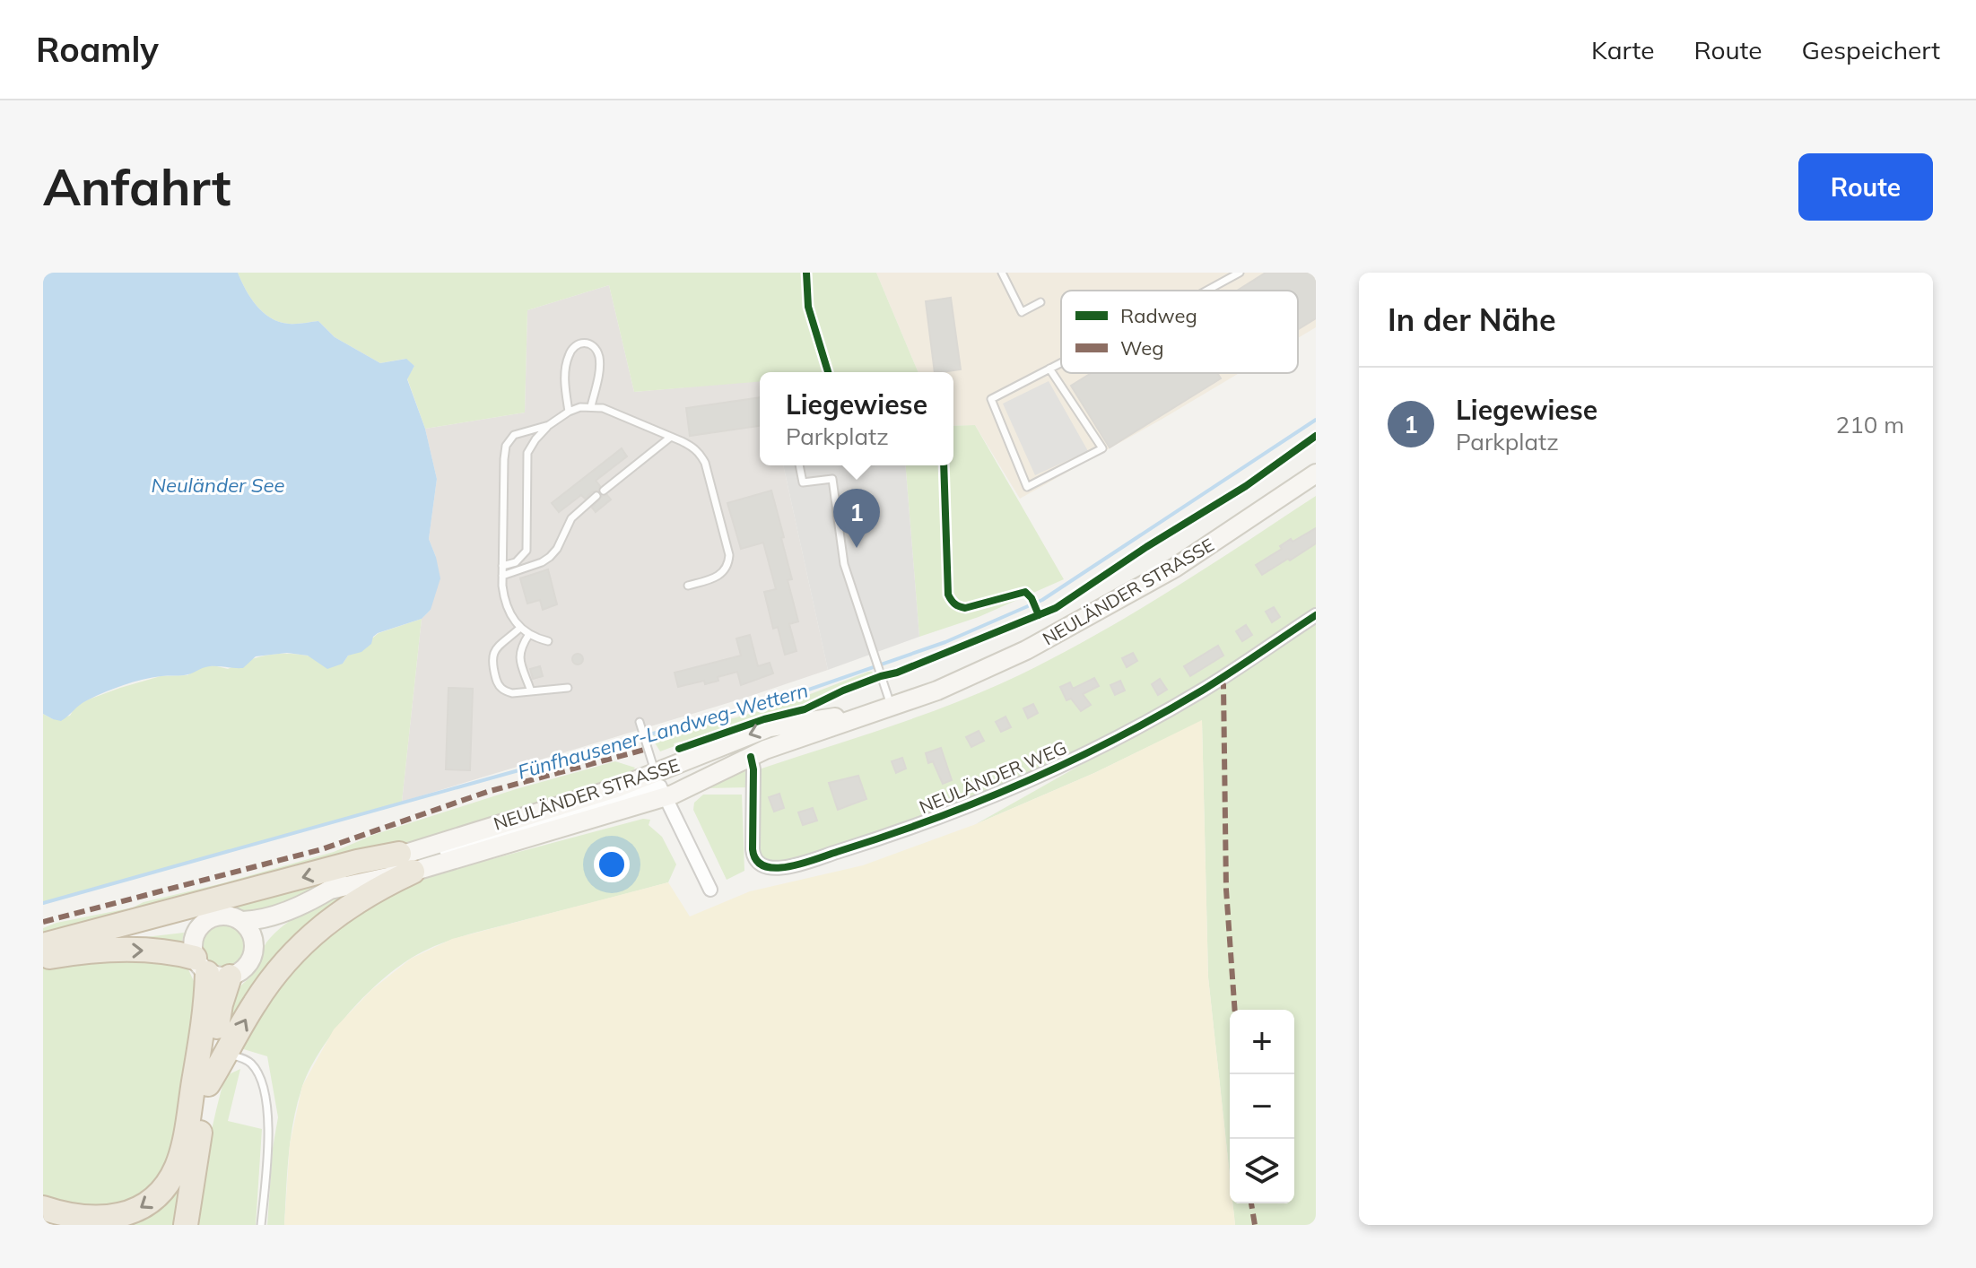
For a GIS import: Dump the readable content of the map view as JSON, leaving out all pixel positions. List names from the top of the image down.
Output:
{
  "streets": {
    "main road": ["NEULÄNDER STRASSE"],
    "street": ["NEULÄNDER WEG"]
  },
  "crossings": [
    ["NEULÄNDER STRASSE", "NEULÄNDER WEG"]
  ],
  "water": ["Neuländer See", "Fünfhausener-Landweg-Wettern"],
  "legend": ["Radweg", "Weg"],
  "page": {
    "header": "Roamly",
    "nav": ["Karte", "Route", "Gespeichert"],
    "buttons": "Route",
    "title": "Anfahrt",
    "heading": "In der Nähe",
    "list": [
      {
        "mark": "1",
        "name": "Liegewiese",
        "note": "Parkplatz",
        "value": "210 m"
      }
    ],
    "popup": ["Liegewiese", "Parkplatz"],
    "pins": "1",
    "map_buttons": ["+", "−"]
  }
}
